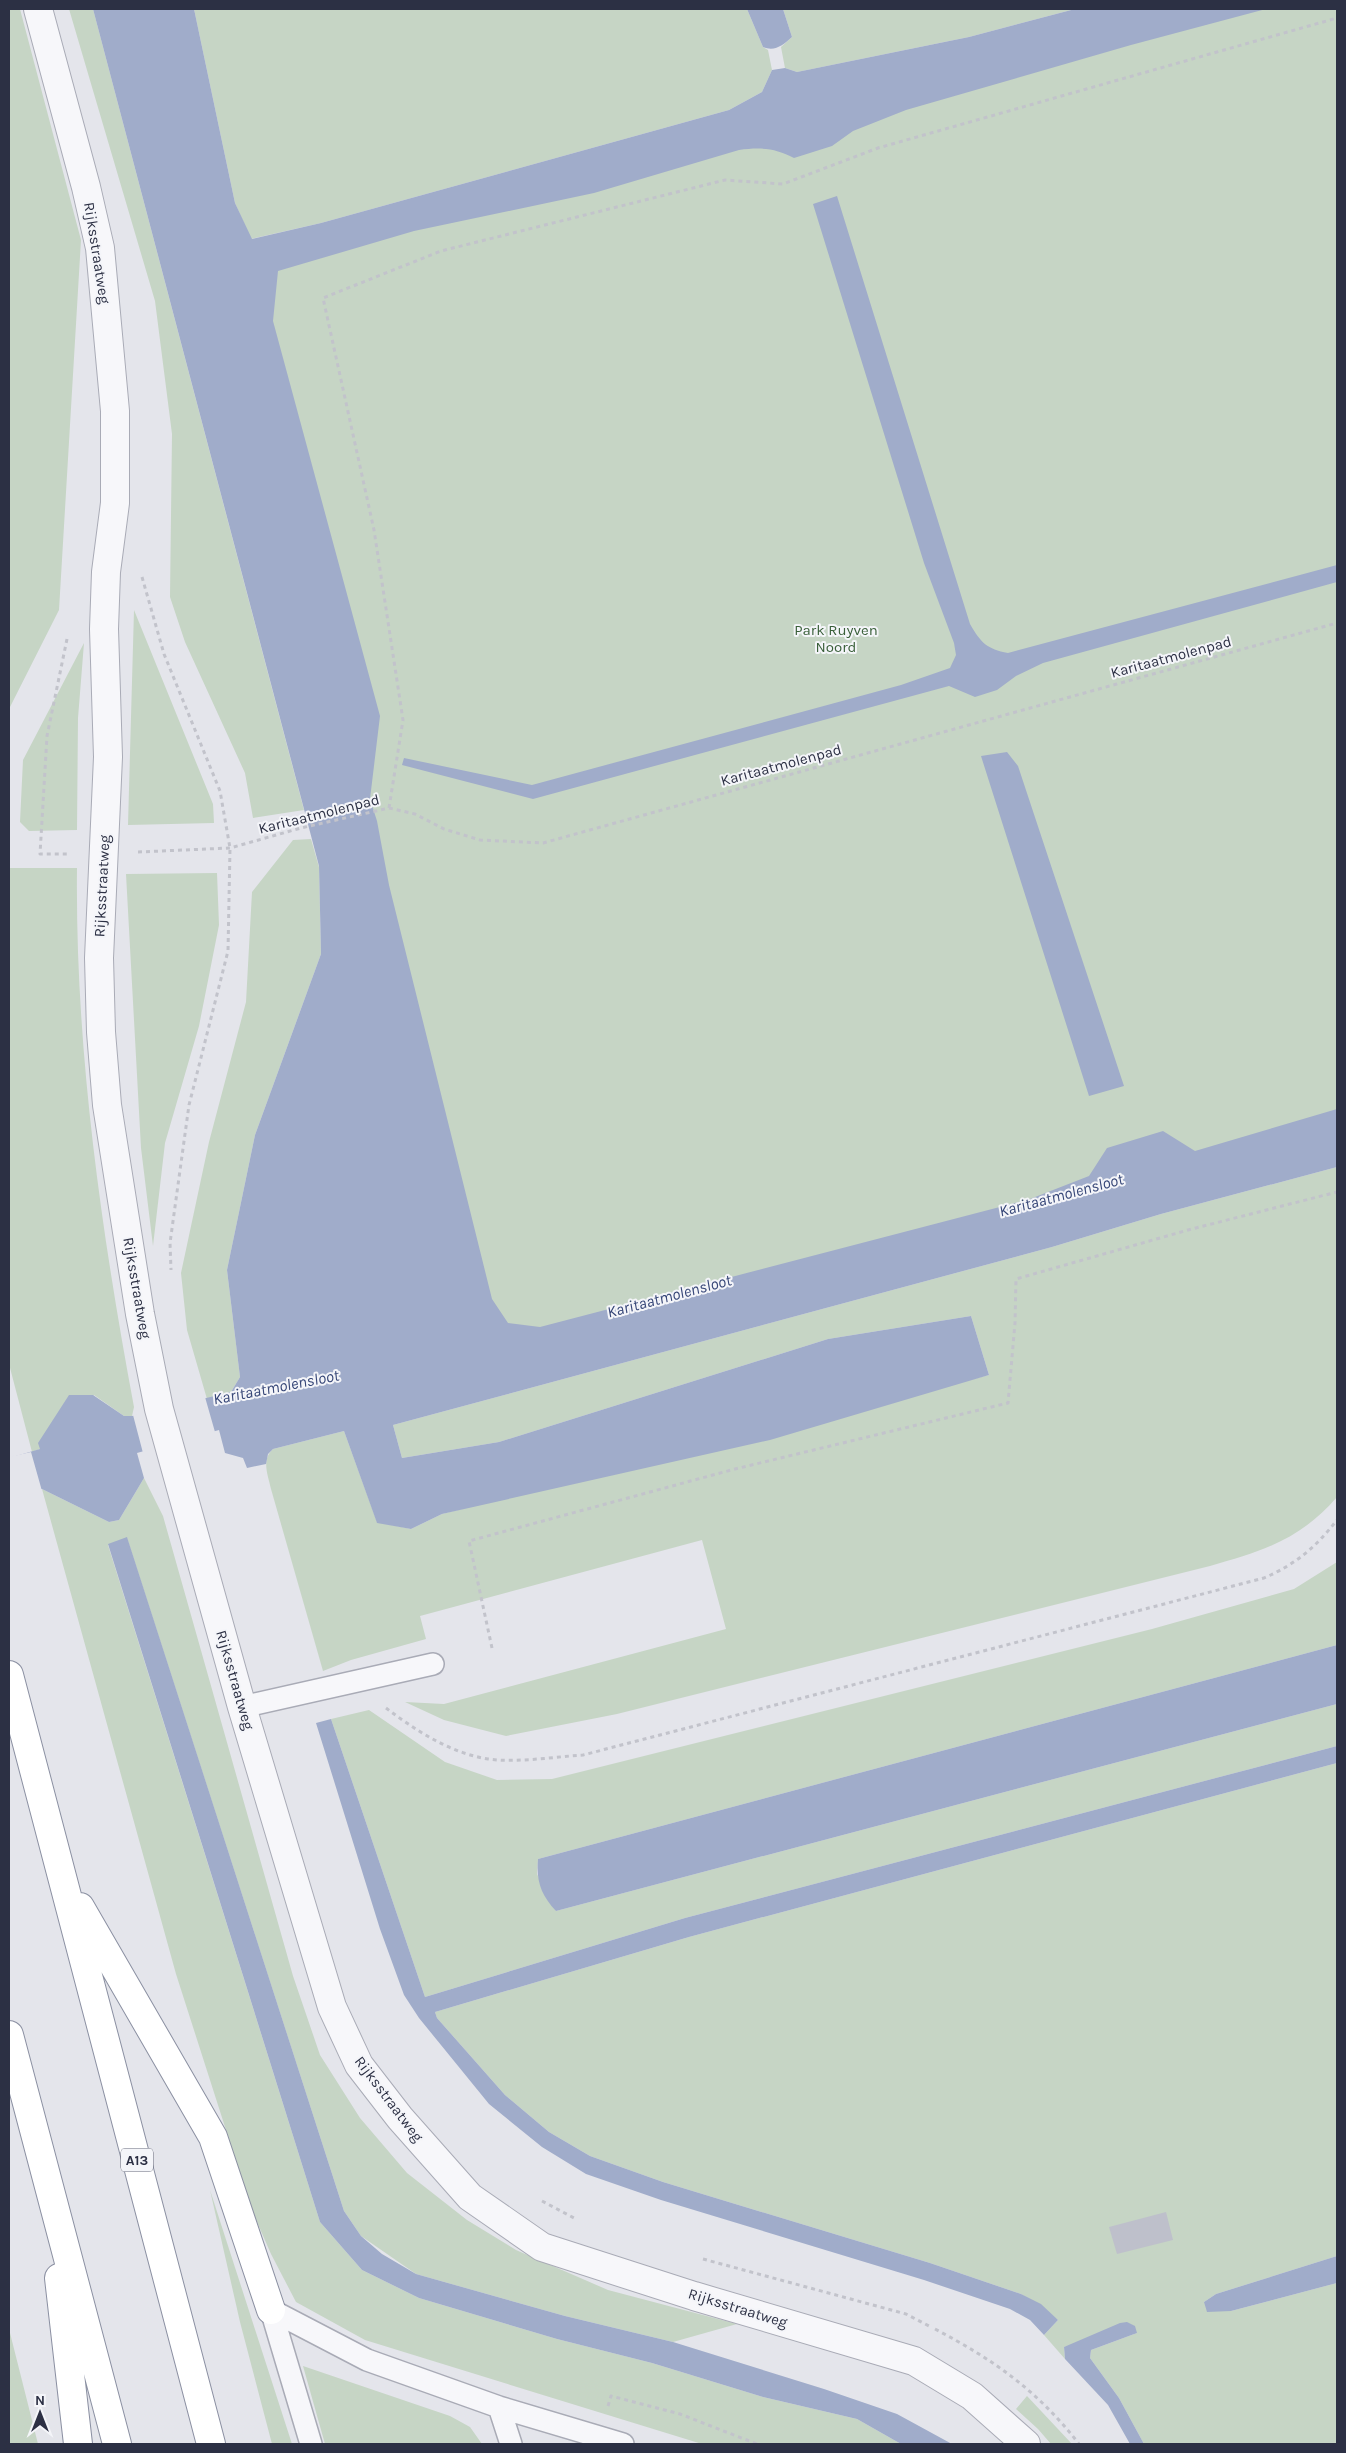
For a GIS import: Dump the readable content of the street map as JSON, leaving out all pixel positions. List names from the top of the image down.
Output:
{
  "streets": {
    "highway": ["A13"],
    "street": ["Rijksstraatweg"],
    "path": ["Karitaatmolenpad"]
  },
  "water": ["Karitaatmolensloot"],
  "parks": ["Park Ruyven Noord"],
  "north": "top"
}
